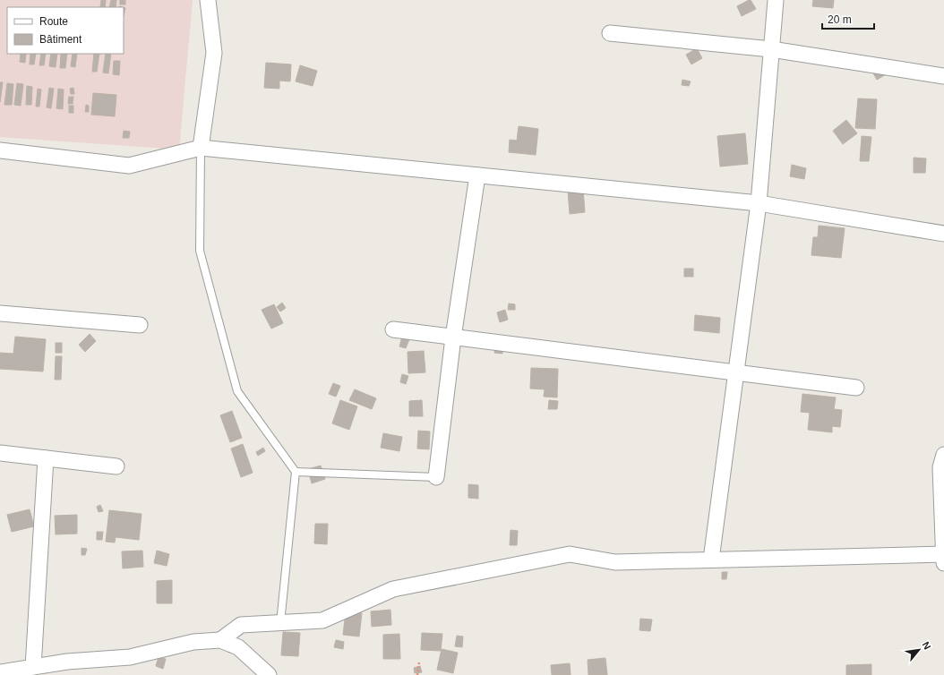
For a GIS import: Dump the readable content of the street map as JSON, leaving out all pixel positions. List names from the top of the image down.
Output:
{
  "legend": ["Route", "Bâtiment"],
  "scale_bar": "20 m",
  "north": "top right"
}
